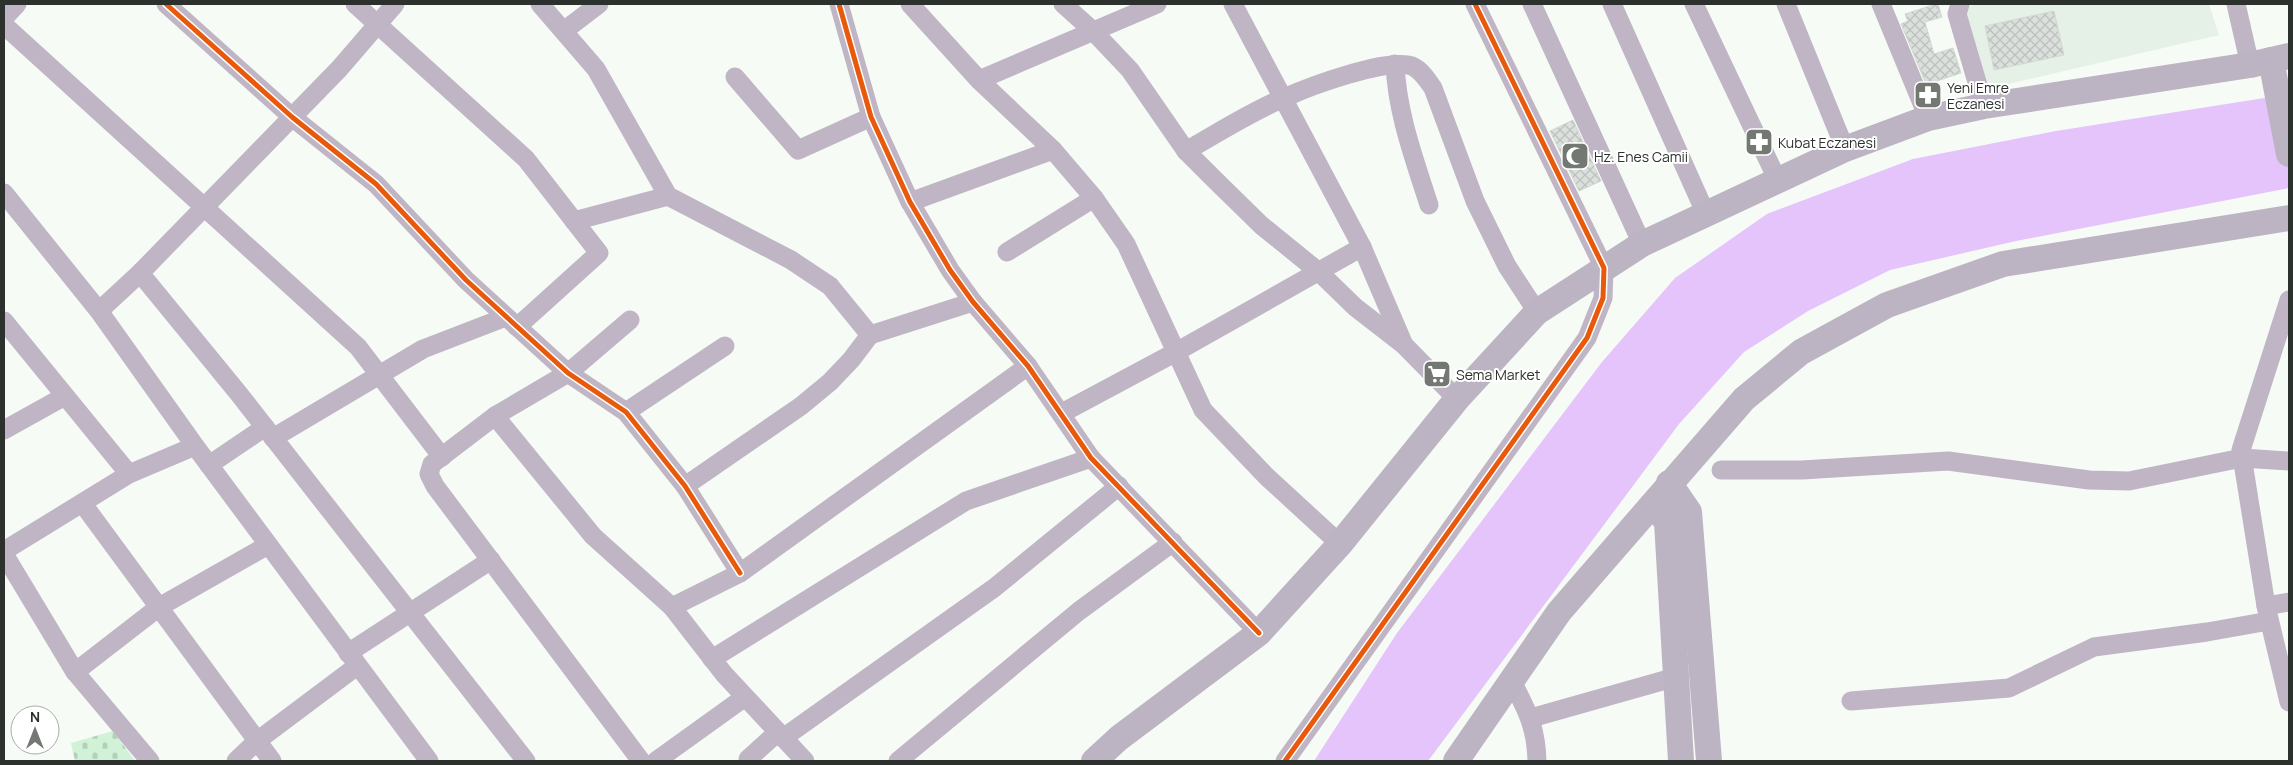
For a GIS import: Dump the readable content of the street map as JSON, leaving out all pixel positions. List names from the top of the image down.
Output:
{
  "places": {
    "pharmacy": ["Yeni Emre Eczanesi", "Kubat Eczanesi"],
    "mosque": ["Hz. Enes Camii"],
    "supermarket": ["Sema Market"]
  },
  "north": "top"
}
